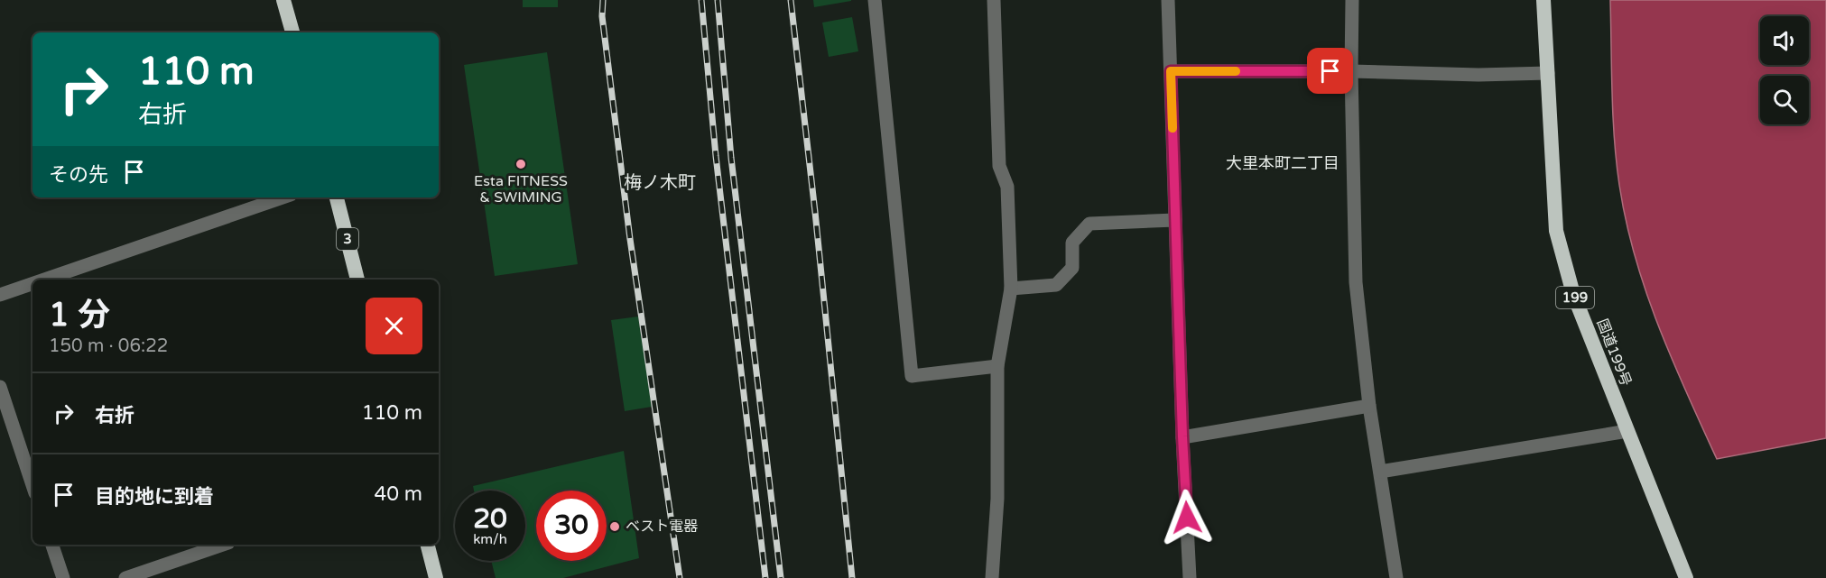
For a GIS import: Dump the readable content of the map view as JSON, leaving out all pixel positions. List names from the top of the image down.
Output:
{
  "streets": {
    "highway": ["3", "199", "国道199号"]
  },
  "districts": ["大里本町二丁目", "梅ノ木町"],
  "places": ["Esta FITNESS & SWIMING", "ベスト電器"],
  "page": {
    "turn": ["110 m", "右折"],
    "then": "その先",
    "heading": ["1 分", "150 m · 06:22"],
    "list": [
      {
        "name": "右折",
        "value": "110 m"
      },
      {
        "name": "目的地に到着",
        "value": "40 m"
      }
    ],
    "speed": "20 km/h",
    "limit": "30"
  }
}
